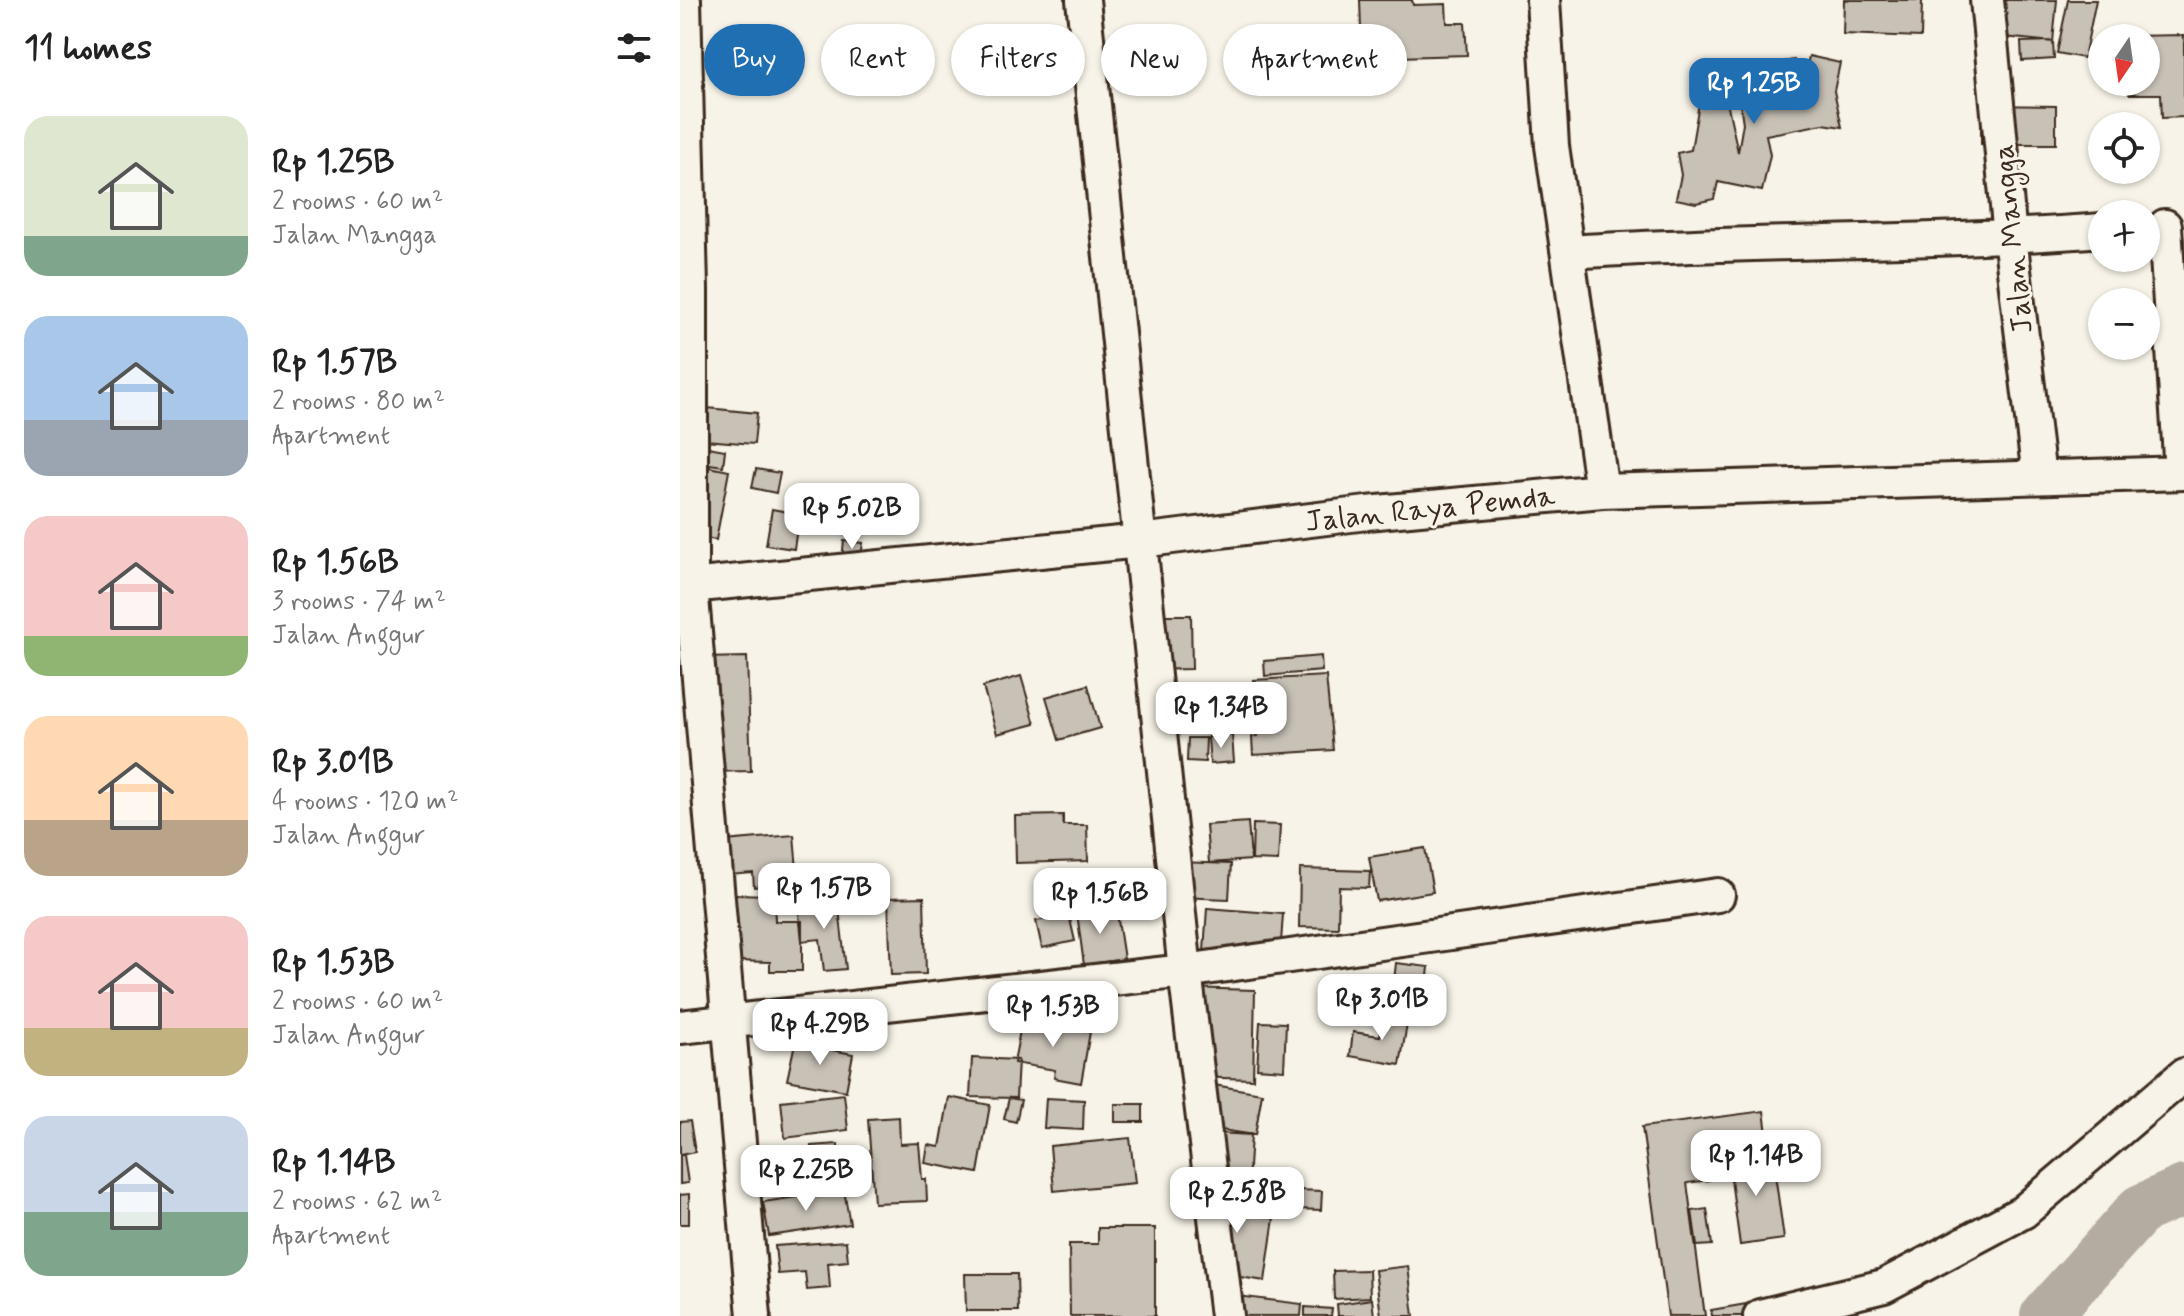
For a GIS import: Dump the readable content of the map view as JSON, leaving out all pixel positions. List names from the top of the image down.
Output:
{
  "streets": {
    "street": ["Jalan Mangga", "Jalan Raya Pemda"]
  },
  "crossings": [
    ["Jalan Mangga", "Jalan Raya Pemda"]
  ],
  "north": "bottom",
  "page": {
    "heading": "11 homes",
    "map_buttons": ["+", "−"],
    "chip": [
      "Buy",
      "Rent",
      "Filters",
      "New",
      "Apartment"
    ],
    "price": [
      "Rp 1.25B",
      "Rp 5.02B",
      "Rp 1.34B",
      "Rp 1.57B",
      "Rp 1.56B",
      "Rp 3.01B",
      "Rp 1.53B",
      "Rp 4.29B",
      "Rp 1.14B",
      "Rp 2.25B",
      "Rp 2.58B"
    ],
    "list": [
      {
        "name": "Rp 1.25B",
        "note": "2 rooms · 60 m² · Jalan Mangga"
      },
      {
        "name": "Rp 1.57B",
        "note": "2 rooms · 80 m² · Apartment"
      },
      {
        "name": "Rp 1.56B",
        "note": "3 rooms · 74 m² · Jalan Anggur"
      },
      {
        "name": "Rp 3.01B",
        "note": "4 rooms · 120 m² · Jalan Anggur"
      },
      {
        "name": "Rp 1.53B",
        "note": "2 rooms · 60 m² · Jalan Anggur"
      },
      {
        "name": "Rp 1.14B",
        "note": "2 rooms · 62 m² · Apartment"
      }
    ]
  }
}
